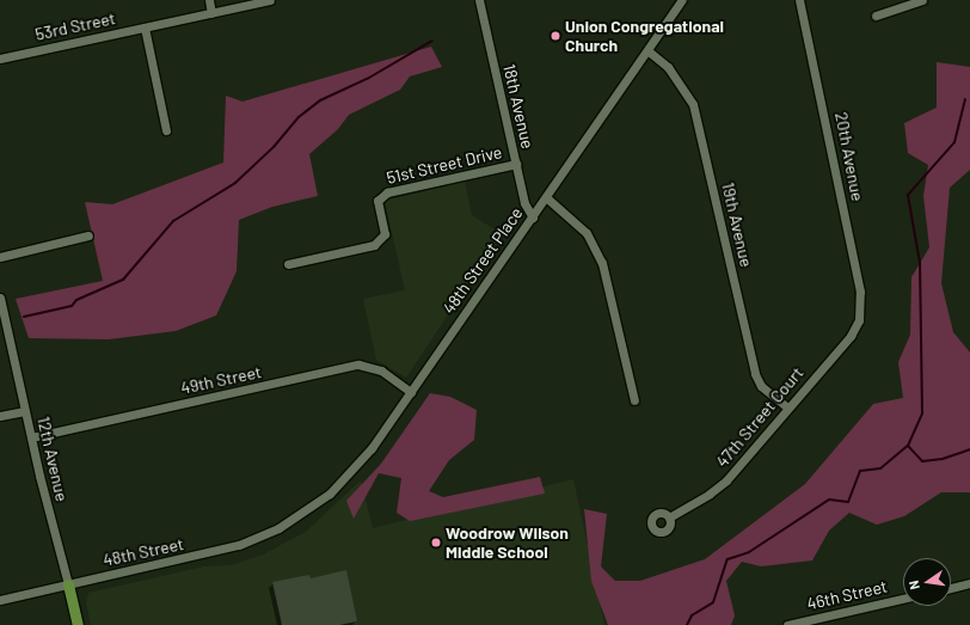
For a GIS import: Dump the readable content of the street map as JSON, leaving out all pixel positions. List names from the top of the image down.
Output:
{
  "streets": {
    "main road": ["12th Avenue"],
    "street": [
      "53rd Street",
      "18th Avenue",
      "20th Avenue",
      "51st Street Drive",
      "19th Avenue",
      "48th Street Place",
      "49th Street",
      "47th Street Court",
      "48th Street",
      "46th Street"
    ]
  },
  "crossings": [
    ["18th Avenue", "51st Street Drive"],
    ["18th Avenue", "48th Street Place"],
    ["20th Avenue", "47th Street Court"],
    ["19th Avenue", "48th Street Place"],
    ["19th Avenue", "47th Street Court"],
    ["48th Street Place", "49th Street"],
    ["48th Street Place", "48th Street"],
    ["49th Street", "12th Avenue"],
    ["12th Avenue", "48th Street"]
  ],
  "places": ["Union Congregational Church", "Woodrow Wilson Middle School"],
  "north": "left"
}
